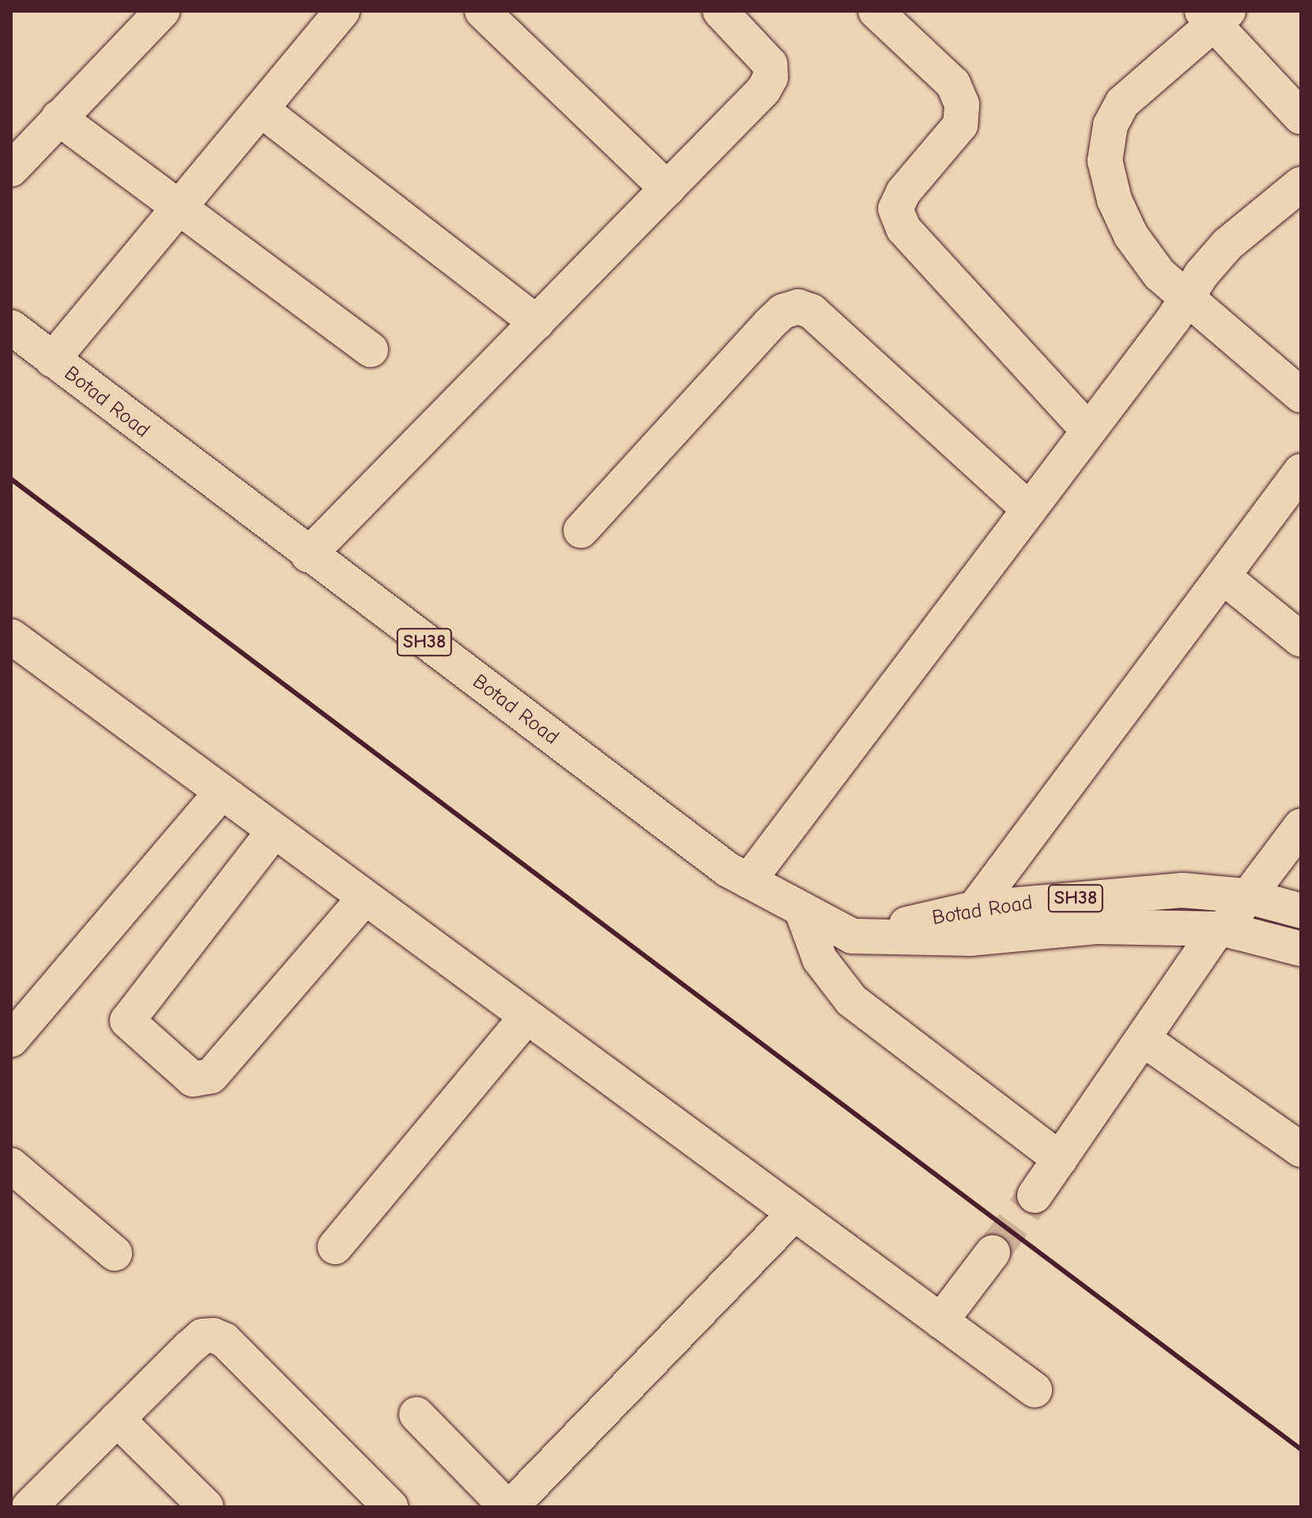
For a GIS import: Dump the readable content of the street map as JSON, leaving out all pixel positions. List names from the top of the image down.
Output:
{
  "streets": {
    "street": ["Botad Road", "SH38"]
  }
}
